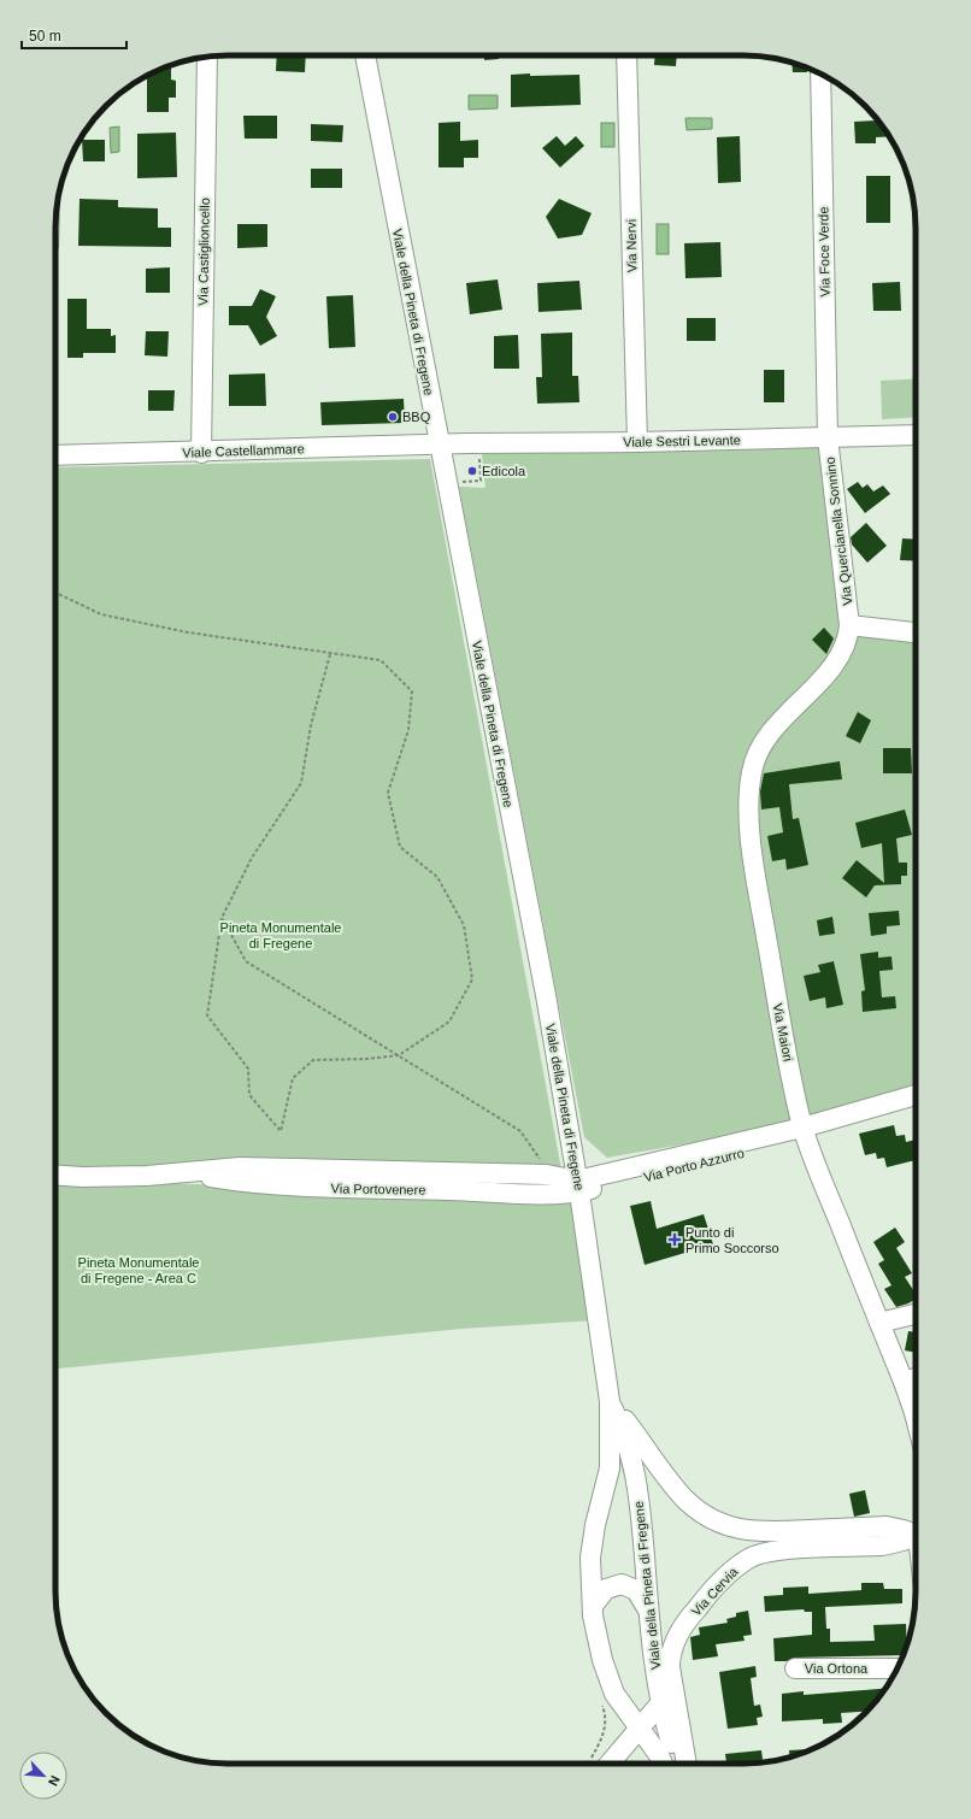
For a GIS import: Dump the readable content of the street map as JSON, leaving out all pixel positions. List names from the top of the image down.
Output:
{
  "streets": {
    "street": [
      "Via Nervi",
      "Via Castiglioncello",
      "Via Foce Verde",
      "Viale della Pineta di Fregene",
      "Viale Sestri Levante",
      "Viale Castellammare",
      "Via Quercianella Sonnino",
      "Via Maiori",
      "Via Porto Azzurro",
      "Via Portovenere",
      "Via Cervia",
      "Via Ortona"
    ]
  },
  "crossings": [
    ["Via Nervi", "Viale Sestri Levante"],
    ["Via Castiglioncello", "Viale Castellammare"],
    ["Via Foce Verde", "Viale Sestri Levante"],
    ["Via Foce Verde", "Via Quercianella Sonnino"],
    ["Viale della Pineta di Fregene", "Viale Sestri Levante"],
    ["Viale della Pineta di Fregene", "Viale Castellammare"],
    ["Viale della Pineta di Fregene", "Via Porto Azzurro"],
    ["Viale della Pineta di Fregene", "Via Portovenere"],
    ["Viale Sestri Levante", "Viale Castellammare"],
    ["Viale Sestri Levante", "Via Quercianella Sonnino"],
    ["Via Quercianella Sonnino", "Via Maiori"],
    ["Via Maiori", "Via Porto Azzurro"],
    ["Via Porto Azzurro", "Via Portovenere"]
  ],
  "parks": ["Pineta Monumentale di Fregene", "Pineta Monumentale di Fregene - Area C"],
  "places": {
    "other": ["BBQ", "Edicola"],
    "health": ["Punto di Primo Soccorso"]
  },
  "scale_bar": "50 m",
  "north": "bottom right"
}
